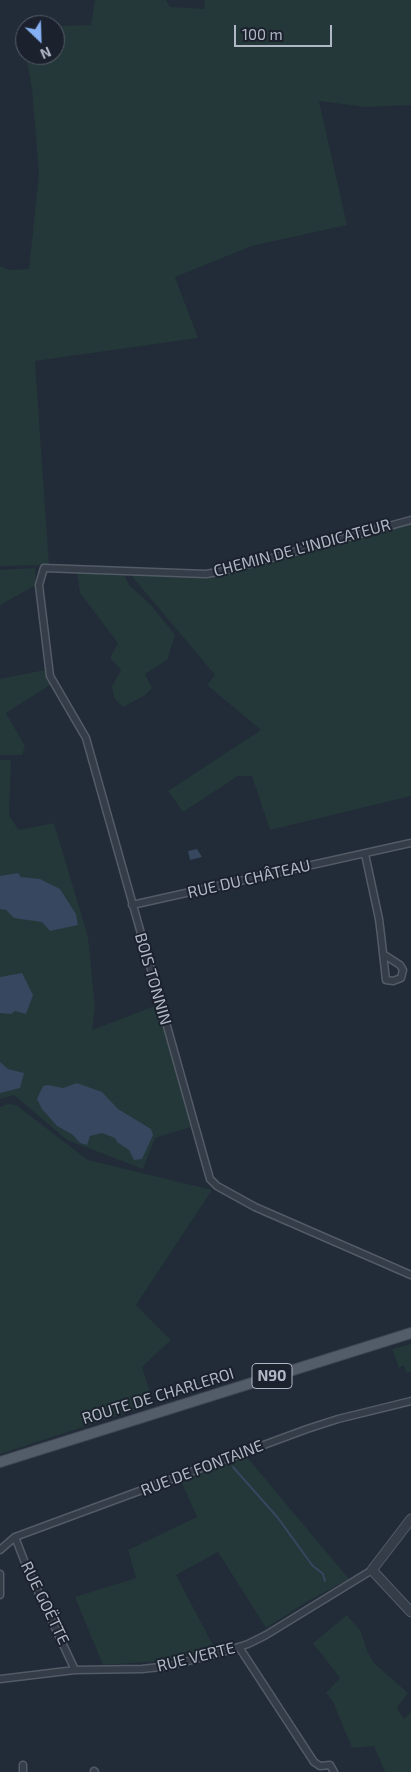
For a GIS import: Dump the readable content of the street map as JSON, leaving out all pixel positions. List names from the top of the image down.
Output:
{
  "streets": {
    "main road": ["N90", "ROUTE DE CHARLEROI"],
    "street": [
      "CHEMIN DE L'INDICATEUR",
      "RUE DU CHÂTEAU",
      "BOIS TONNIN",
      "RUE DE FONTAINE",
      "RUE GOËTTE",
      "RUE VERTE"
    ]
  },
  "crossings": [
    ["CHEMIN DE L'INDICATEUR", "BOIS TONNIN"],
    ["RUE DU CHÂTEAU", "BOIS TONNIN"],
    ["RUE DE FONTAINE", "RUE GOËTTE"],
    ["RUE GOËTTE", "RUE VERTE"]
  ],
  "scale_bar": "100 m",
  "north": "bottom right"
}
